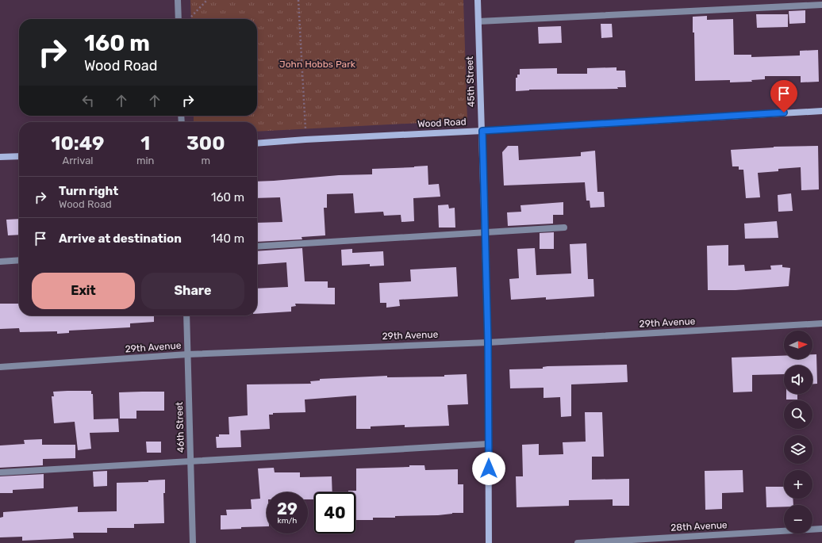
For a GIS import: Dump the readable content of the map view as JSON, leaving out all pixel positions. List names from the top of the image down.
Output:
{
  "streets": {
    "street": [
      "45th Street",
      "Wood Road",
      "29th Avenue",
      "46th Street",
      "28th Avenue"
    ]
  },
  "crossings": [
    ["45th Street", "Wood Road"],
    ["45th Street", "29th Avenue"],
    ["29th Avenue", "46th Street"]
  ],
  "parks": ["John Hobbs Park"],
  "north": "right",
  "page": {
    "turn": ["160 m", "Wood Road"],
    "eta": [
      "10:49",
      "Arrival",
      "1",
      "min",
      "300",
      "m"
    ],
    "list": [
      {
        "name": "Turn right",
        "note": "Wood Road",
        "value": "160 m"
      },
      {
        "name": "Arrive at destination",
        "value": "140 m"
      }
    ],
    "buttons": ["Exit", "Share"],
    "map_buttons": ["+", "−"],
    "speed": "29 km/h",
    "limit": "40"
  }
}
